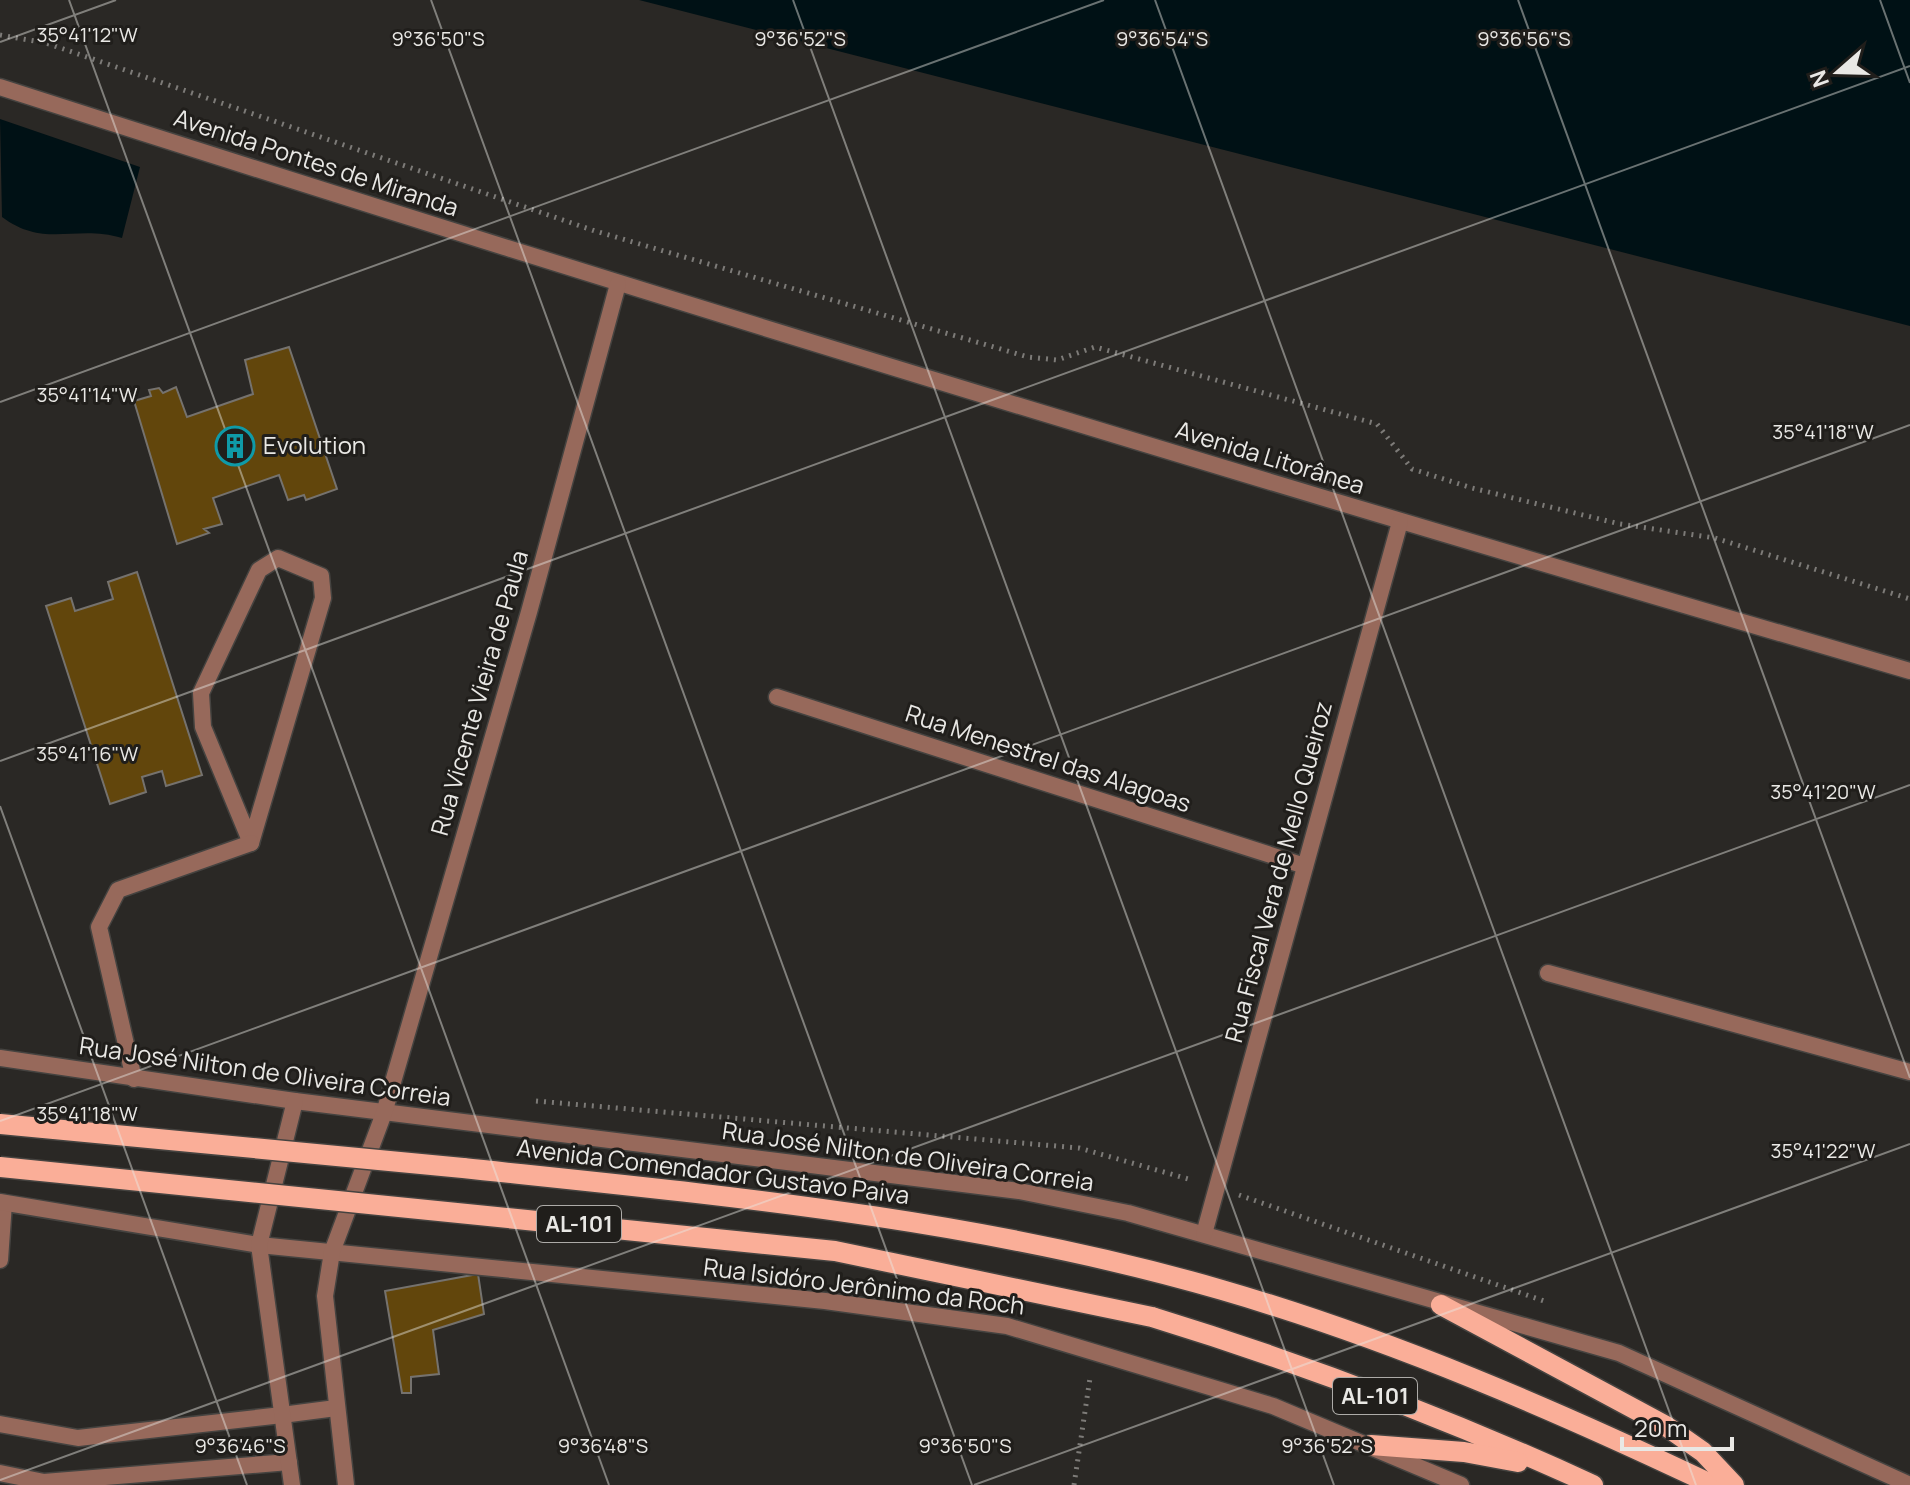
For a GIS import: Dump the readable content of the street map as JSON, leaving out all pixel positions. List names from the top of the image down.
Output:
{
  "streets": {
    "main road": ["Avenida Comendador Gustavo Paiva", "AL-101"],
    "street": [
      "Avenida Pontes de Miranda",
      "Avenida Litorânea",
      "Rua Vicente Vieira de Paula",
      "Rua Menestrel das Alagoas",
      "Rua Fiscal Vera de Mello Queiroz",
      "Rua José Nilton de Oliveira Correia",
      "Rua Isidóro Jerônimo da Roch"
    ]
  },
  "crossings": [
    ["Avenida Pontes de Miranda", "Avenida Litorânea"],
    ["Avenida Pontes de Miranda", "Rua Vicente Vieira de Paula"],
    ["Avenida Litorânea", "Rua Vicente Vieira de Paula"],
    ["Avenida Litorânea", "Rua Fiscal Vera de Mello Queiroz"],
    ["Rua Vicente Vieira de Paula", "Rua José Nilton de Oliveira Correia"],
    ["Rua Vicente Vieira de Paula", "Rua Isidóro Jerônimo da Roch"],
    ["Rua Menestrel das Alagoas", "Rua Fiscal Vera de Mello Queiroz"],
    ["Rua Fiscal Vera de Mello Queiroz", "Rua José Nilton de Oliveira Correia"]
  ],
  "places": {
    "building": ["Evolution"]
  },
  "scale_bar": "20 m",
  "north": "left",
  "coordinates": [
    "35°41'12\"W",
    "9°36'54\"S",
    "9°36'50\"S",
    "9°36'52\"S",
    "9°36'56\"S",
    "35°41'14\"W",
    "35°41'18\"W",
    "35°41'16\"W",
    "35°41'20\"W",
    "35°41'22\"W",
    "9°36'46\"S",
    "9°36'48\"S"
  ]
}
